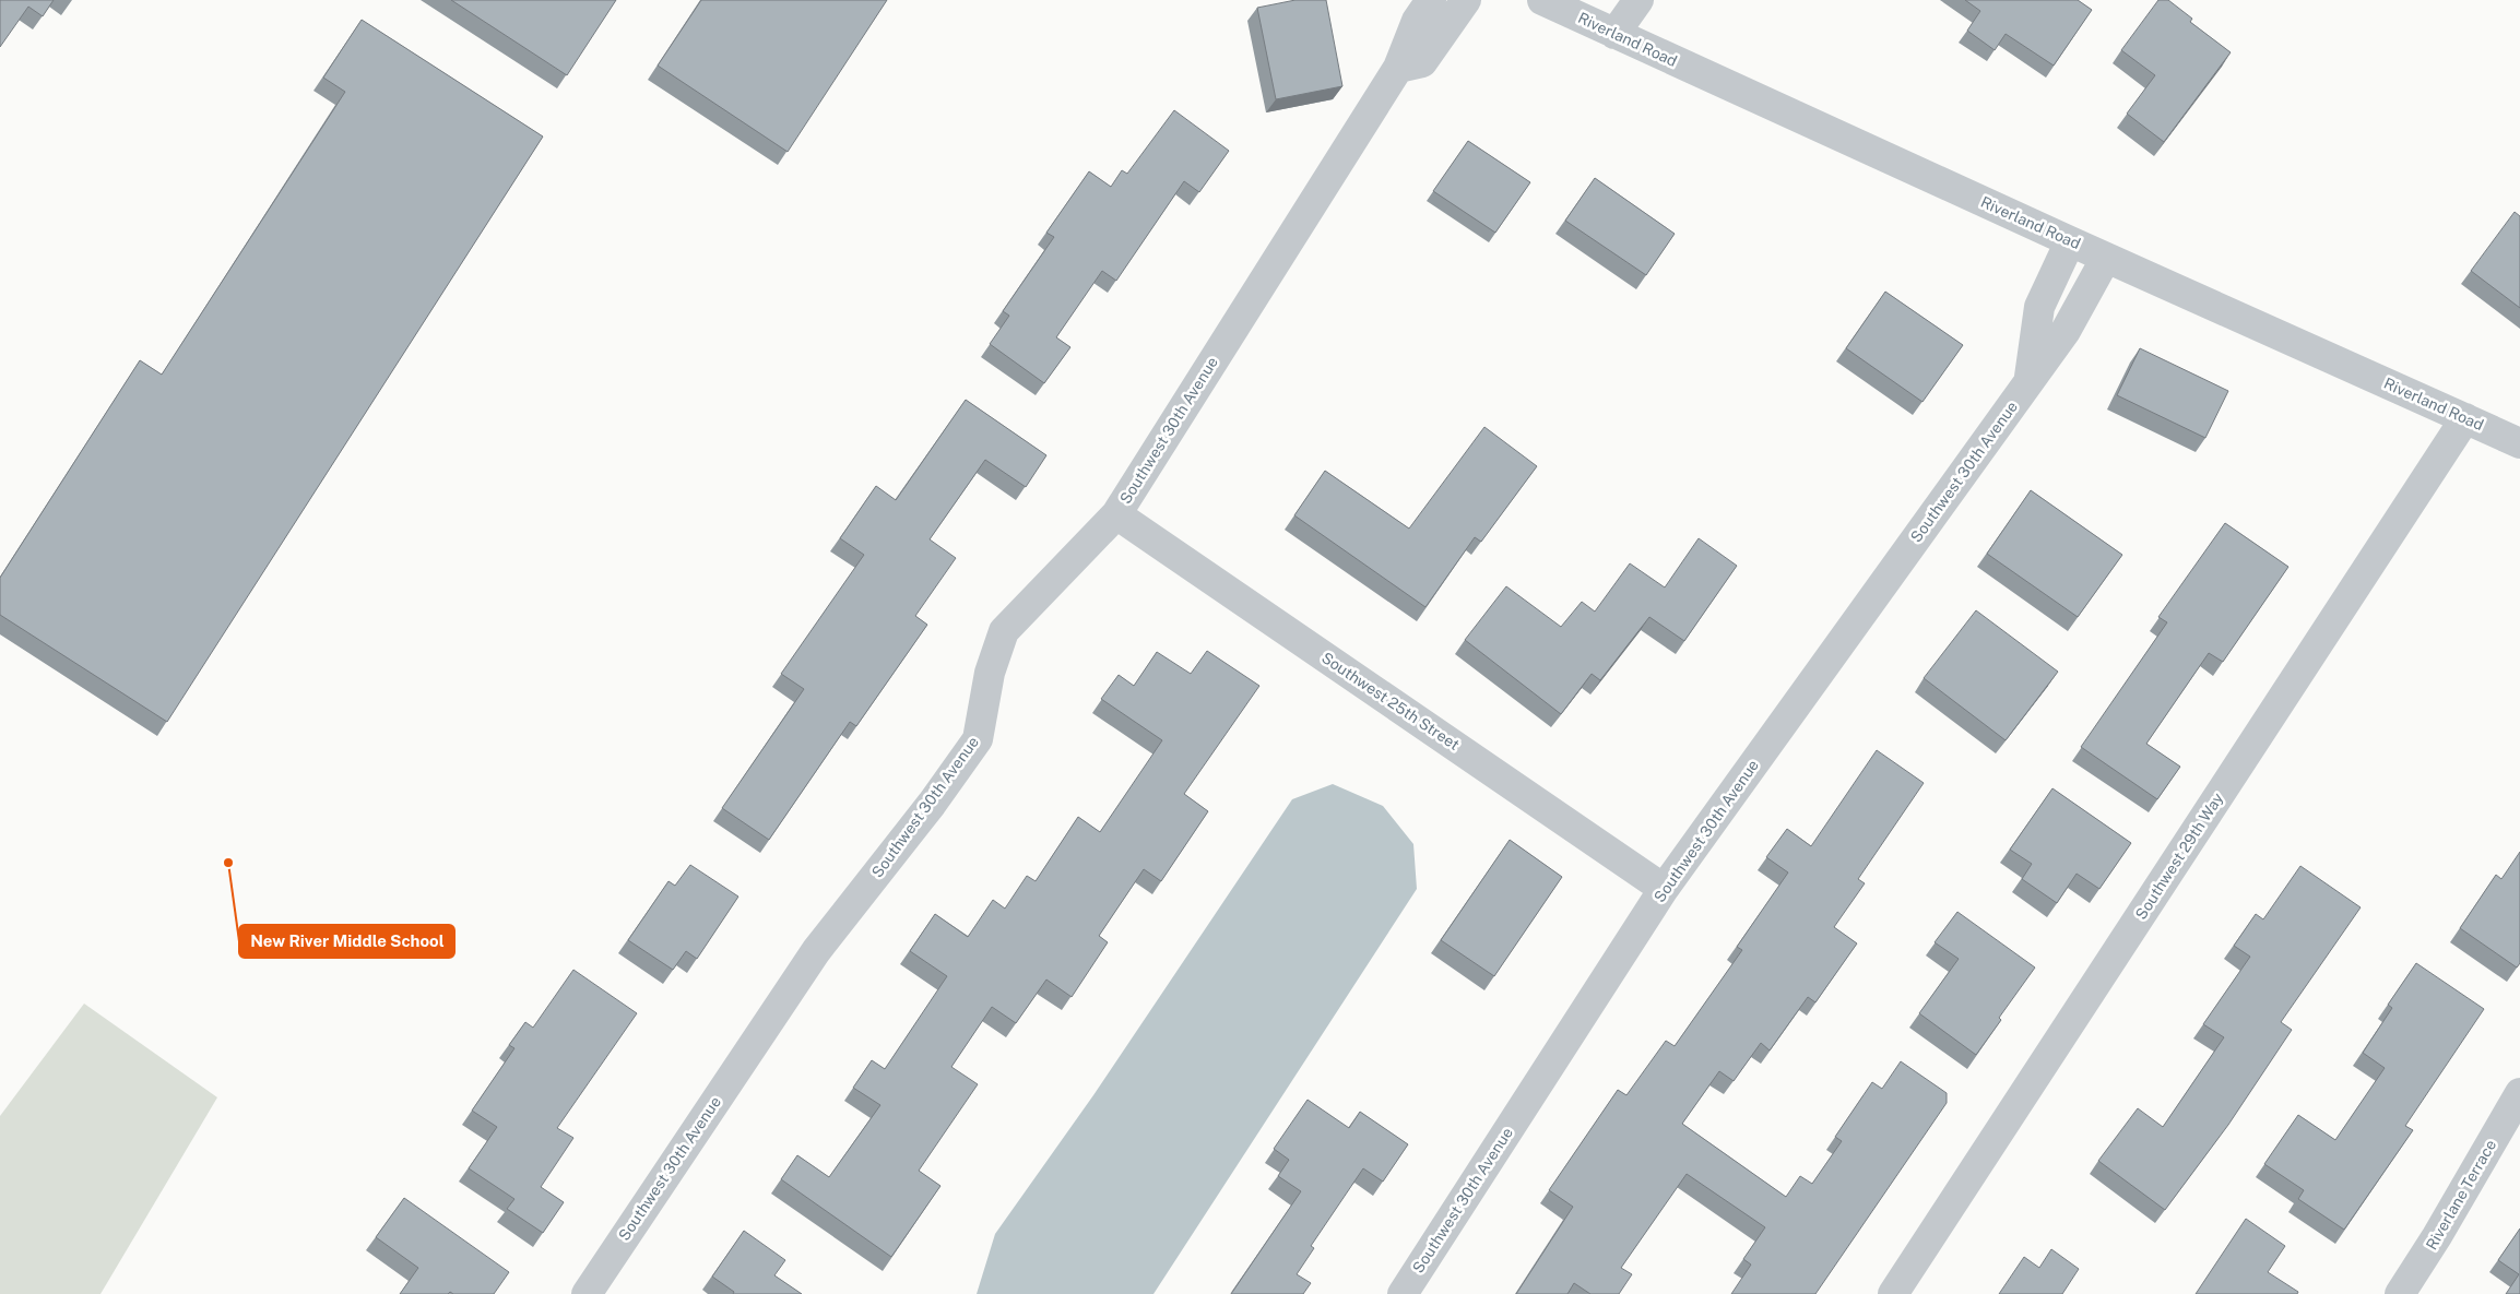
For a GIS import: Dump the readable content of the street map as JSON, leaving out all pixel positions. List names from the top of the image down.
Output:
{
  "streets": {
    "street": [
      "Riverland Road",
      "Southwest 30th Avenue",
      "Southwest 25th Street",
      "Southwest 29th Way",
      "Riverlane Terrace"
    ]
  },
  "crossings": [
    ["Riverland Road", "Southwest 30th Avenue"],
    ["Riverland Road", "Southwest 29th Way"],
    ["Southwest 30th Avenue", "Southwest 25th Street"]
  ],
  "places": ["New River Middle School"]
}
